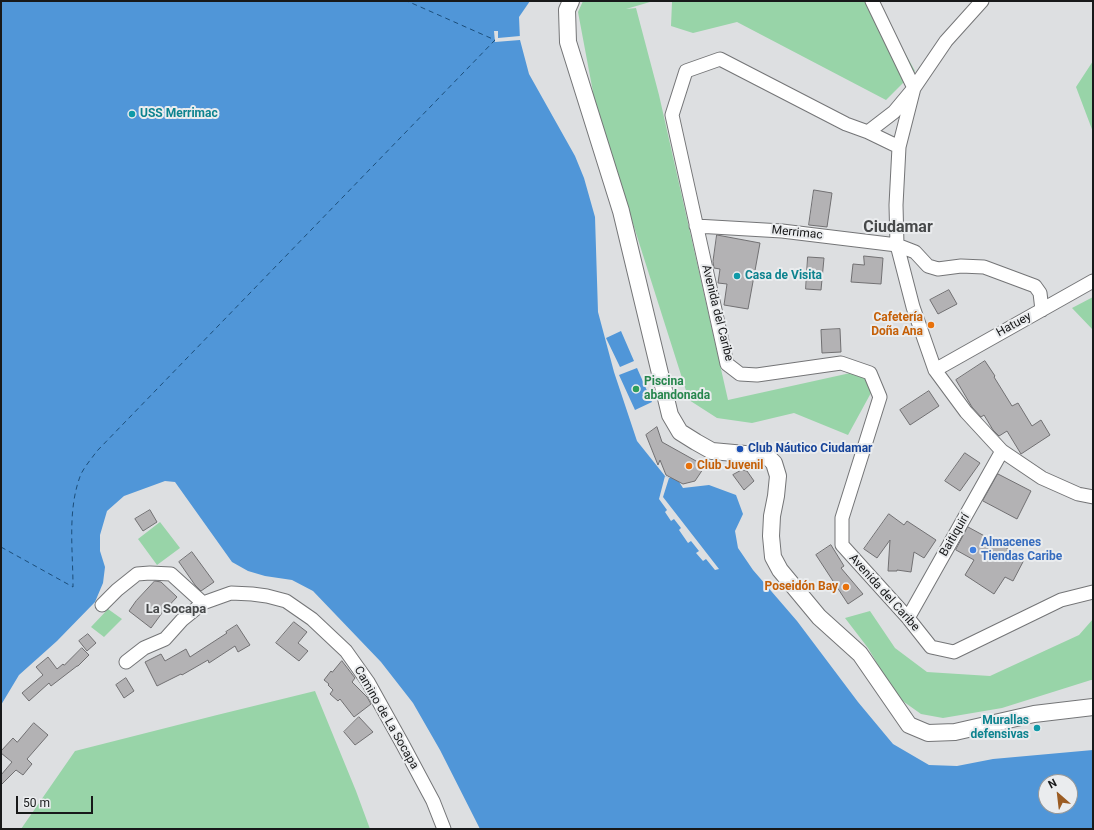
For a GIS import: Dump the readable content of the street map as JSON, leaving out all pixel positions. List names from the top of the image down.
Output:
{
  "streets": {
    "street": [
      "Merrimac",
      "Avenida del Caribe",
      "Hatuey",
      "Baitiquirí",
      "Camino de La Socapa"
    ]
  },
  "crossings": [
    ["Merrimac", "Avenida del Caribe"],
    ["Merrimac", "Hatuey"],
    ["Avenida del Caribe", "Baitiquirí"]
  ],
  "districts": ["Ciudamar", "La Socapa"],
  "places": [
    "USS Merrimac",
    "Casa de Visita",
    "Cafetería Doña Ana",
    "Piscina abandonada",
    "Club Náutico Ciudamar",
    "Club Juvenil",
    "Almacenes Tiendas Caribe",
    "Poseidón Bay",
    "Murallas defensivas"
  ],
  "scale_bar": "50 m",
  "north": "top left"
}
